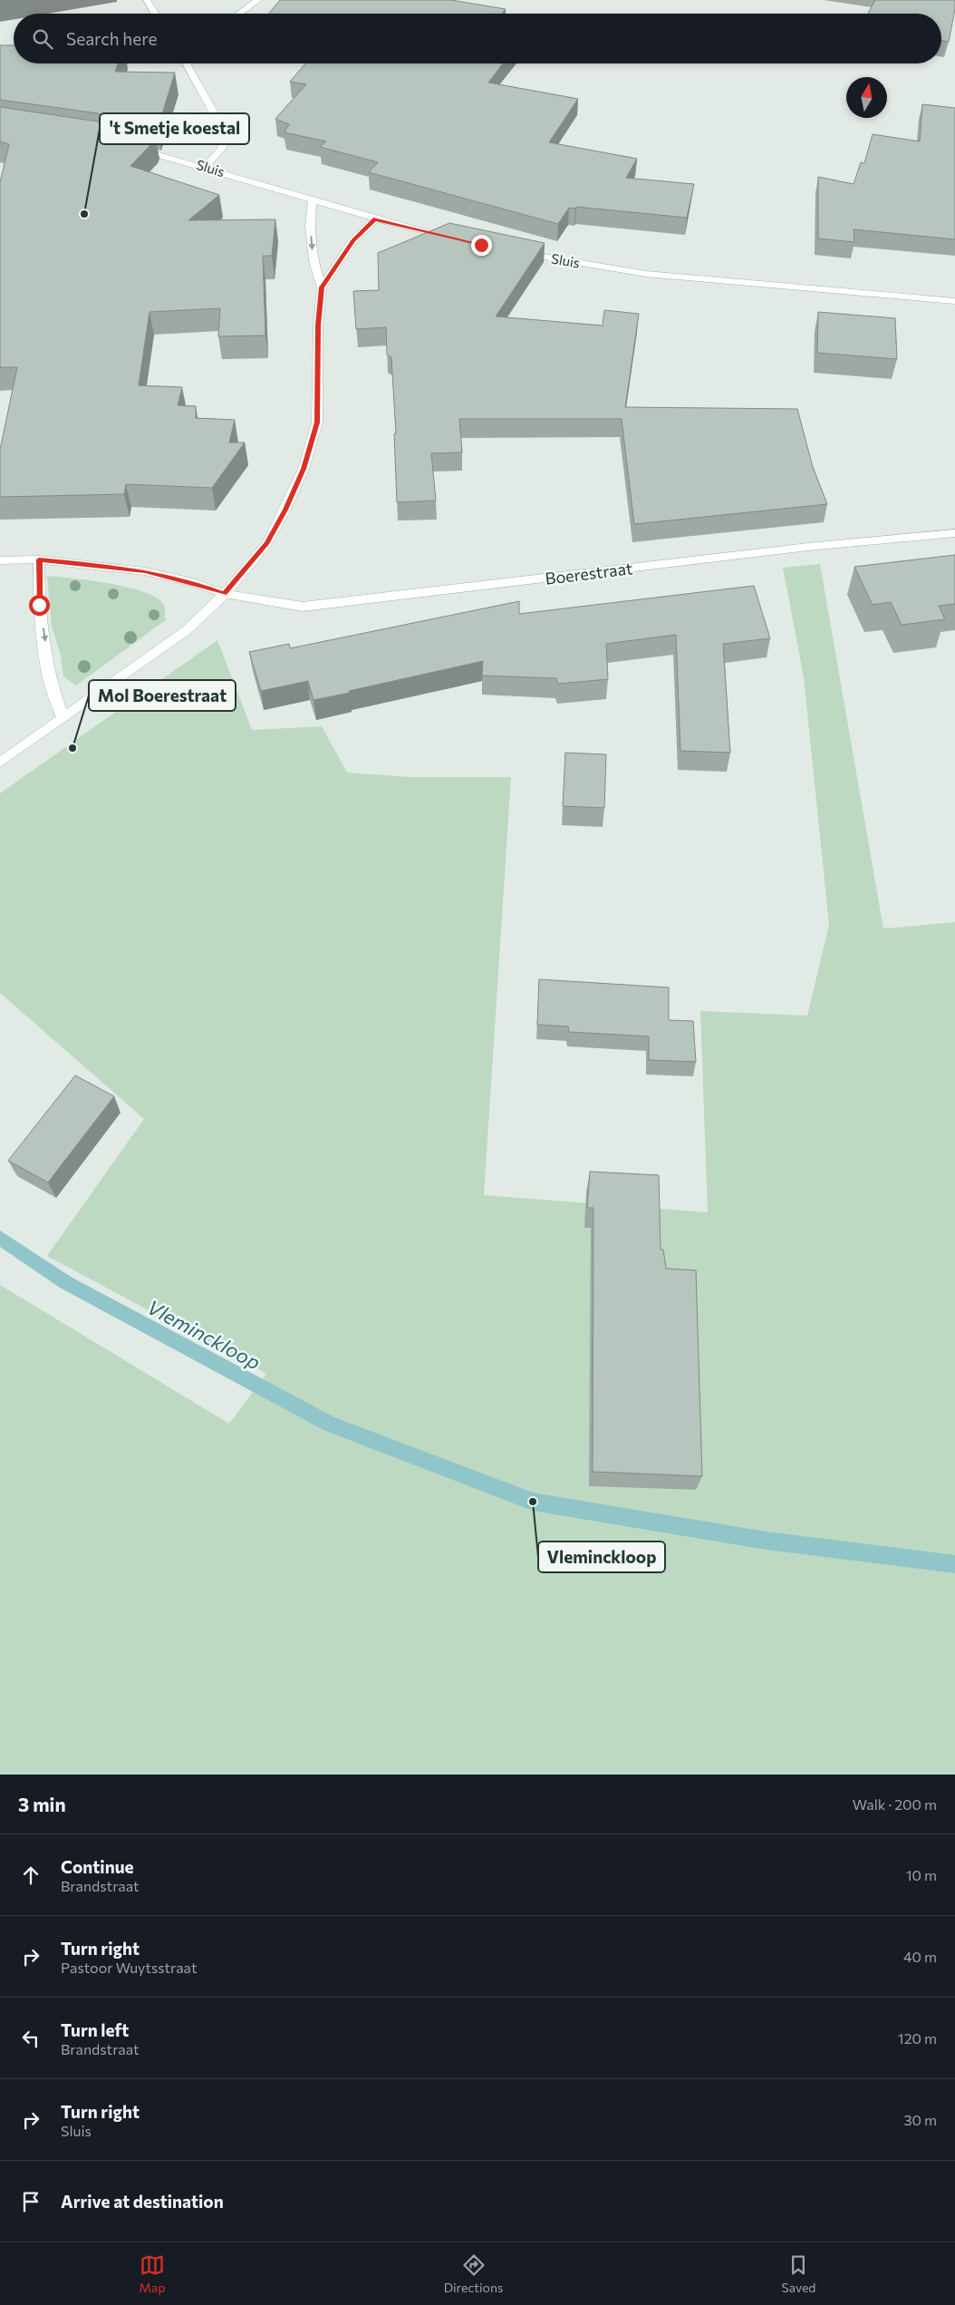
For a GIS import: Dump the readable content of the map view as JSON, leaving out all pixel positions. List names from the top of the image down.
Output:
{
  "streets": {
    "street": ["Sluis", "Boerestraat"]
  },
  "water": ["Vleminckloop"],
  "places": ["'t Smetje koestal", "Mol Boerestraat", "Vleminckloop"],
  "north": "top",
  "page": {
    "search": "Search here",
    "heading": ["3 min", "Walk · 200 m"],
    "list": [
      ["Continue", "Brandstraat", "10 m"],
      ["Turn right", "Pastoor Wuytsstraat", "40 m"],
      ["Turn left", "Brandstraat", "120 m"],
      ["Turn right", "Sluis", "30 m"],
      "Arrive at destination"
    ],
    "nav": ["Map", "Directions", "Saved"]
  }
}
